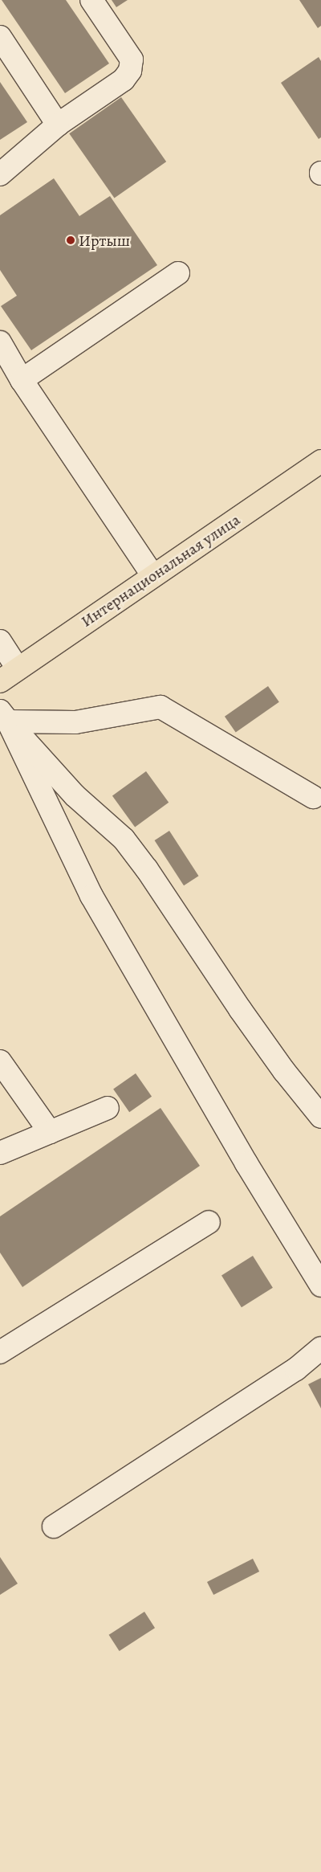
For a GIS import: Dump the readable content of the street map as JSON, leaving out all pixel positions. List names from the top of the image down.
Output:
{
  "streets": {
    "main road": ["Интернациональная улица"]
  },
  "places": ["Иртыш"]
}
